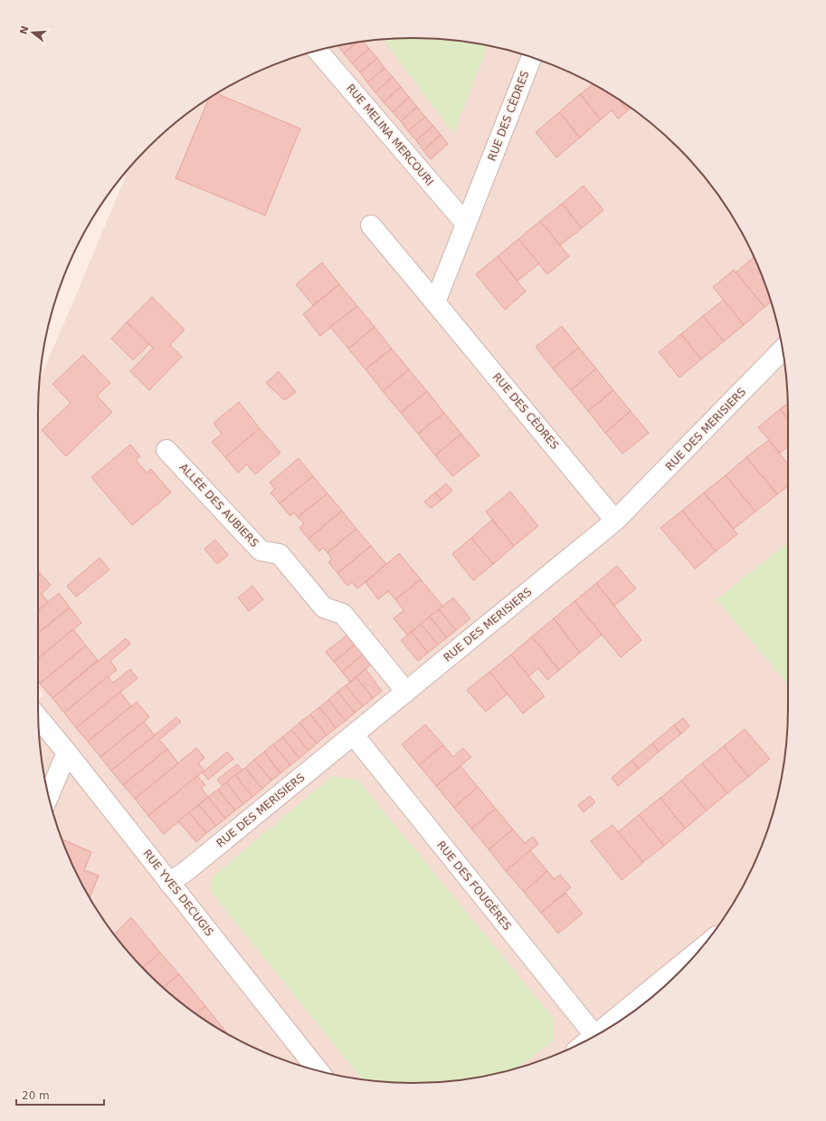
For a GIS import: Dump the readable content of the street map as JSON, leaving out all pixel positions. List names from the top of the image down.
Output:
{
  "streets": {
    "street": [
      "RUE DES CÈDRES",
      "RUE MELINA MERCOURI",
      "RUE DES MERISIERS",
      "ALLÉE DES AUBIERS",
      "RUE DES FOUGÈRES",
      "RUE YVES DECUGIS"
    ]
  },
  "crossings": [
    ["RUE DES CÈDRES", "RUE MELINA MERCOURI"],
    ["RUE DES CÈDRES", "RUE DES MERISIERS"],
    ["RUE DES MERISIERS", "ALLÉE DES AUBIERS"],
    ["RUE DES MERISIERS", "RUE DES FOUGÈRES"],
    ["RUE DES MERISIERS", "RUE YVES DECUGIS"]
  ],
  "scale_bar": "20 m",
  "north": "left"
}
